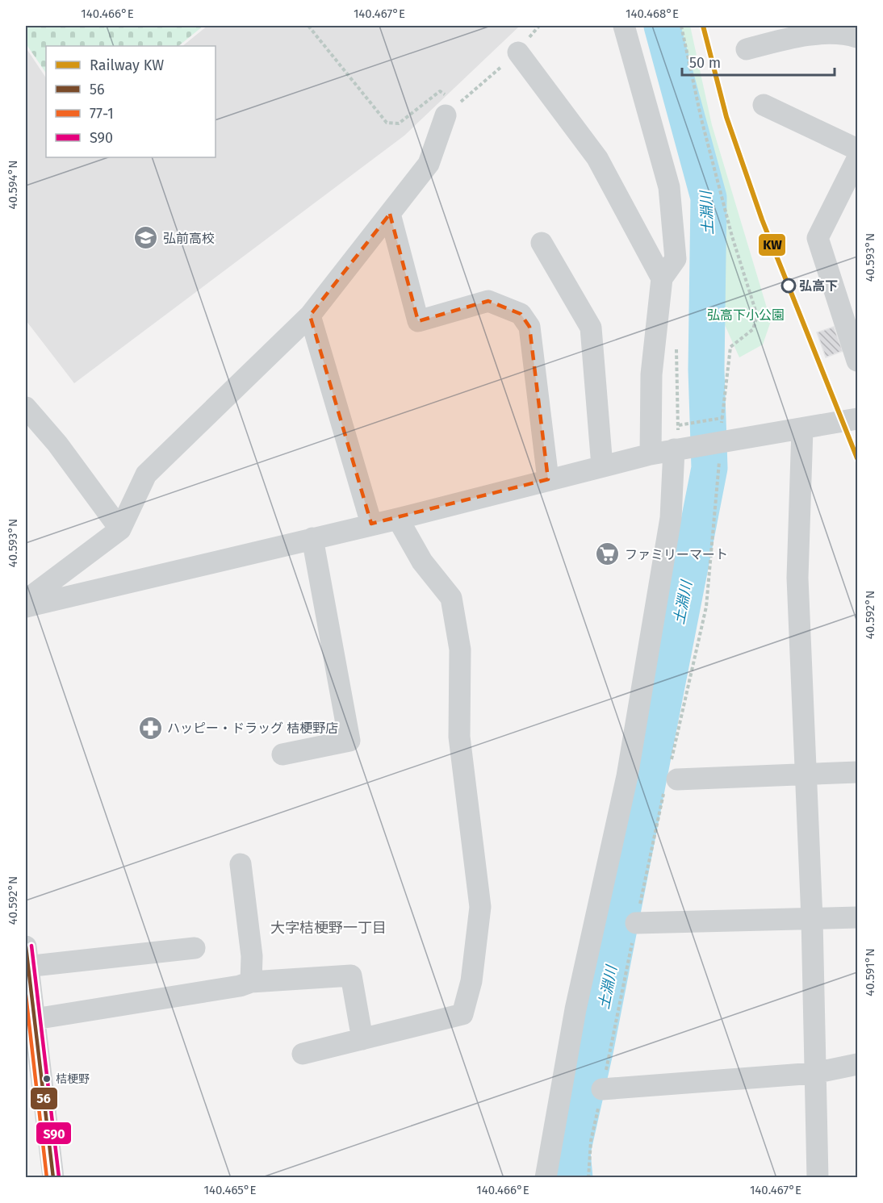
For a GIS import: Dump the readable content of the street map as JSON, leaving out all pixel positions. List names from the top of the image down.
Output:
{
  "districts": ["大字桔梗野一丁目"],
  "water": ["土淵川"],
  "parks": ["弘高下小公園"],
  "places": {
    "school or university": ["弘前高校"],
    "other": ["弘高下", "桔梗野"],
    "supermarket": ["ファミリーマート"],
    "pharmacy": ["ハッピー・ドラッグ 桔梗野店"]
  },
  "lines": [
    "rail line KW",
    "transit line S90",
    "transit line 56",
    "transit line 77-1"
  ],
  "legend": [
    "Railway KW",
    "56",
    "77-1",
    "S90"
  ],
  "scale_bar": "50 m",
  "coordinates": [
    "140.466°E",
    "140.467°E",
    "140.468°E",
    "40.594°N",
    "40.593°N",
    "40.592°N",
    "40.591°N",
    "140.465°E"
  ]
}
